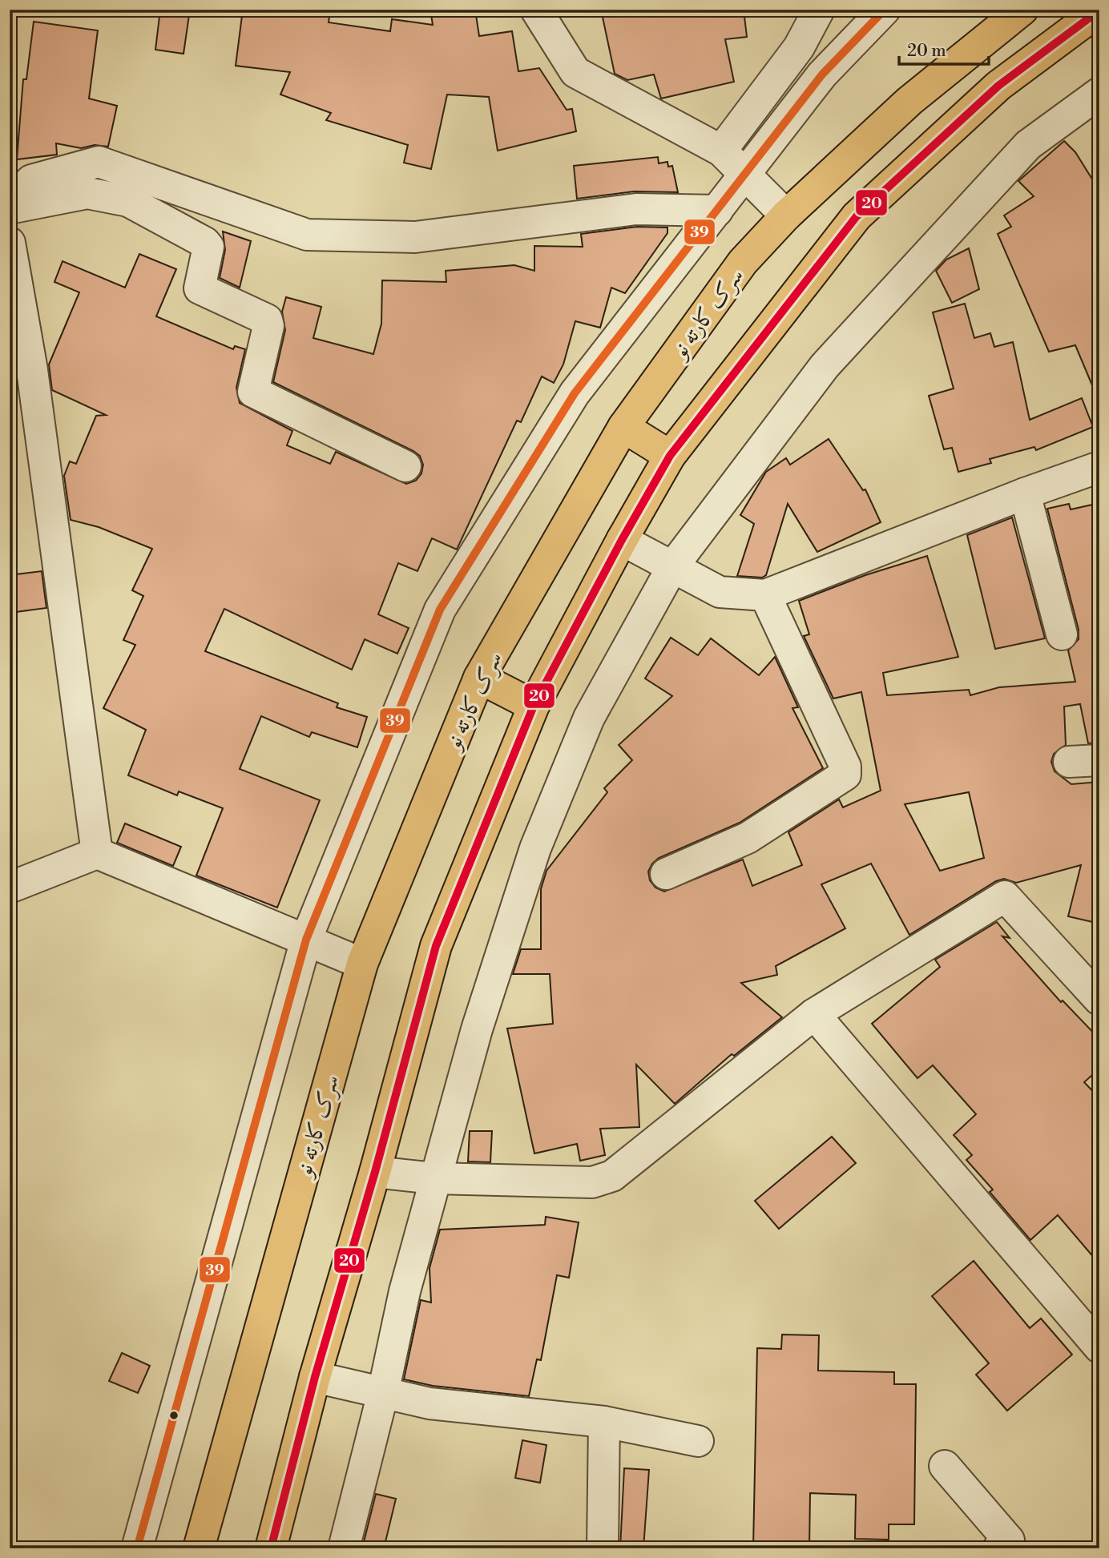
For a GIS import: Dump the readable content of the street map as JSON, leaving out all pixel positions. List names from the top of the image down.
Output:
{
  "streets": {
    "highway": ["سرک کارته نو"]
  },
  "lines": ["transit line 39", "transit line 20"],
  "scale_bar": "20 m"
}
